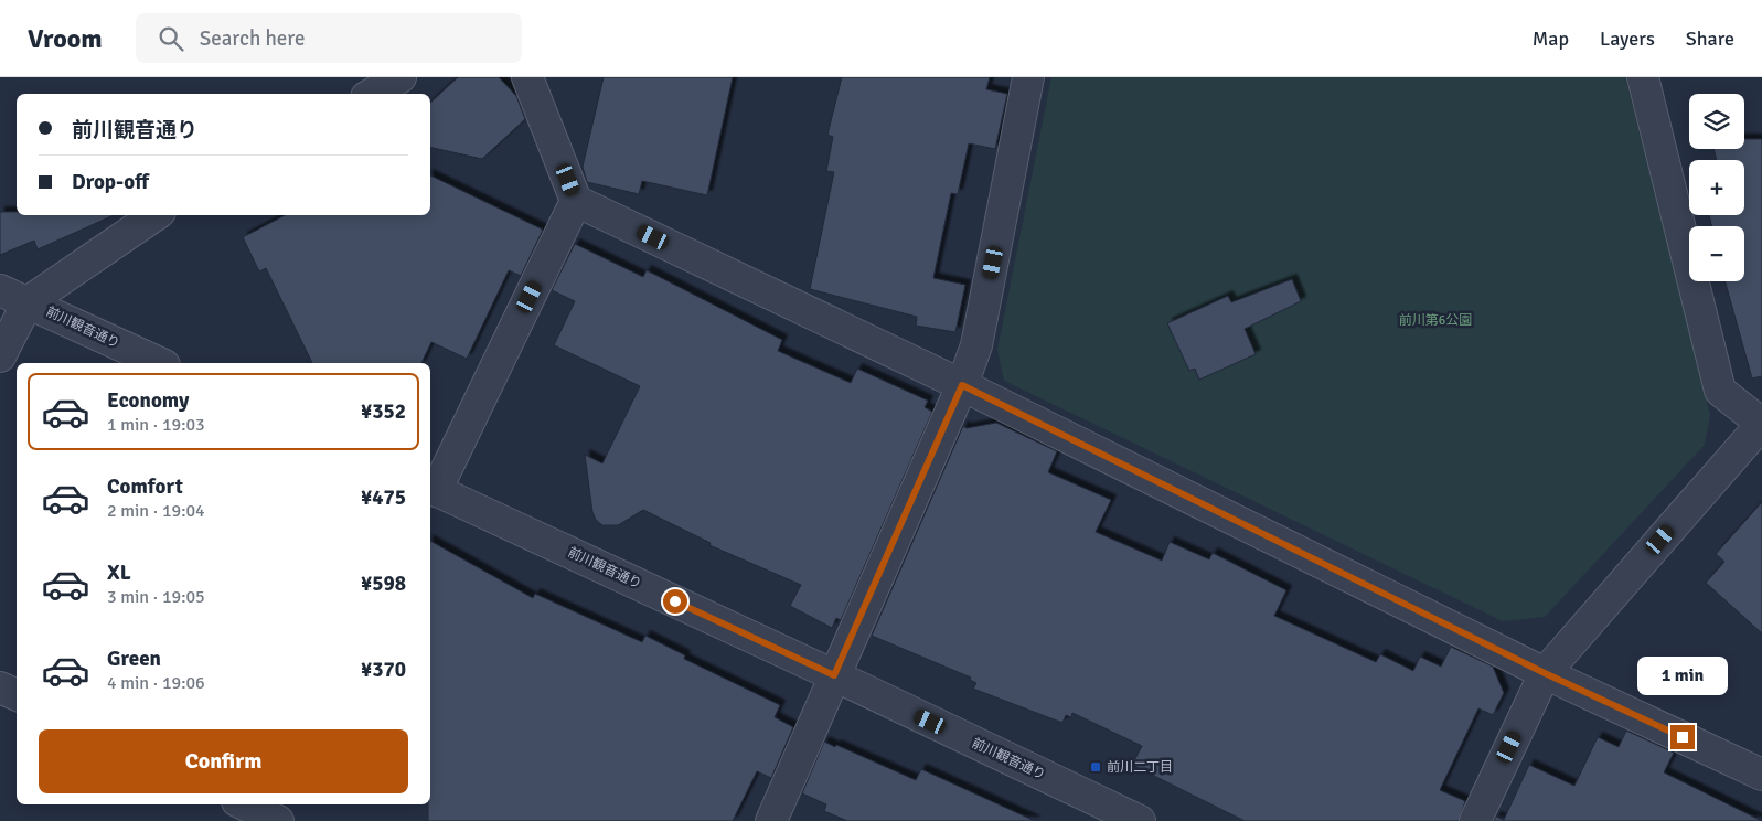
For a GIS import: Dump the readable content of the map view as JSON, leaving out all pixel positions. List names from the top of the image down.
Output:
{
  "streets": {
    "street": ["前川観音通り"]
  },
  "parks": ["前川第6公園"],
  "places": {
    "transit": ["前川二丁目"]
  },
  "page": {
    "header": "Vroom",
    "search": "Search here",
    "nav": ["Map", "Layers", "Share"],
    "map_buttons": ["+", "−"],
    "banner": ["前川観音通り", "Drop-off"],
    "list": [
      {
        "name": "Economy",
        "note": "1 min · 19:03",
        "value": "¥352"
      },
      {
        "name": "Comfort",
        "note": "2 min · 19:04",
        "value": "¥475"
      },
      {
        "name": "XL",
        "note": "3 min · 19:05",
        "value": "¥598"
      },
      {
        "name": "Green",
        "note": "4 min · 19:06",
        "value": "¥370"
      }
    ],
    "bubble": "1 min",
    "buttons": "Confirm"
  }
}
